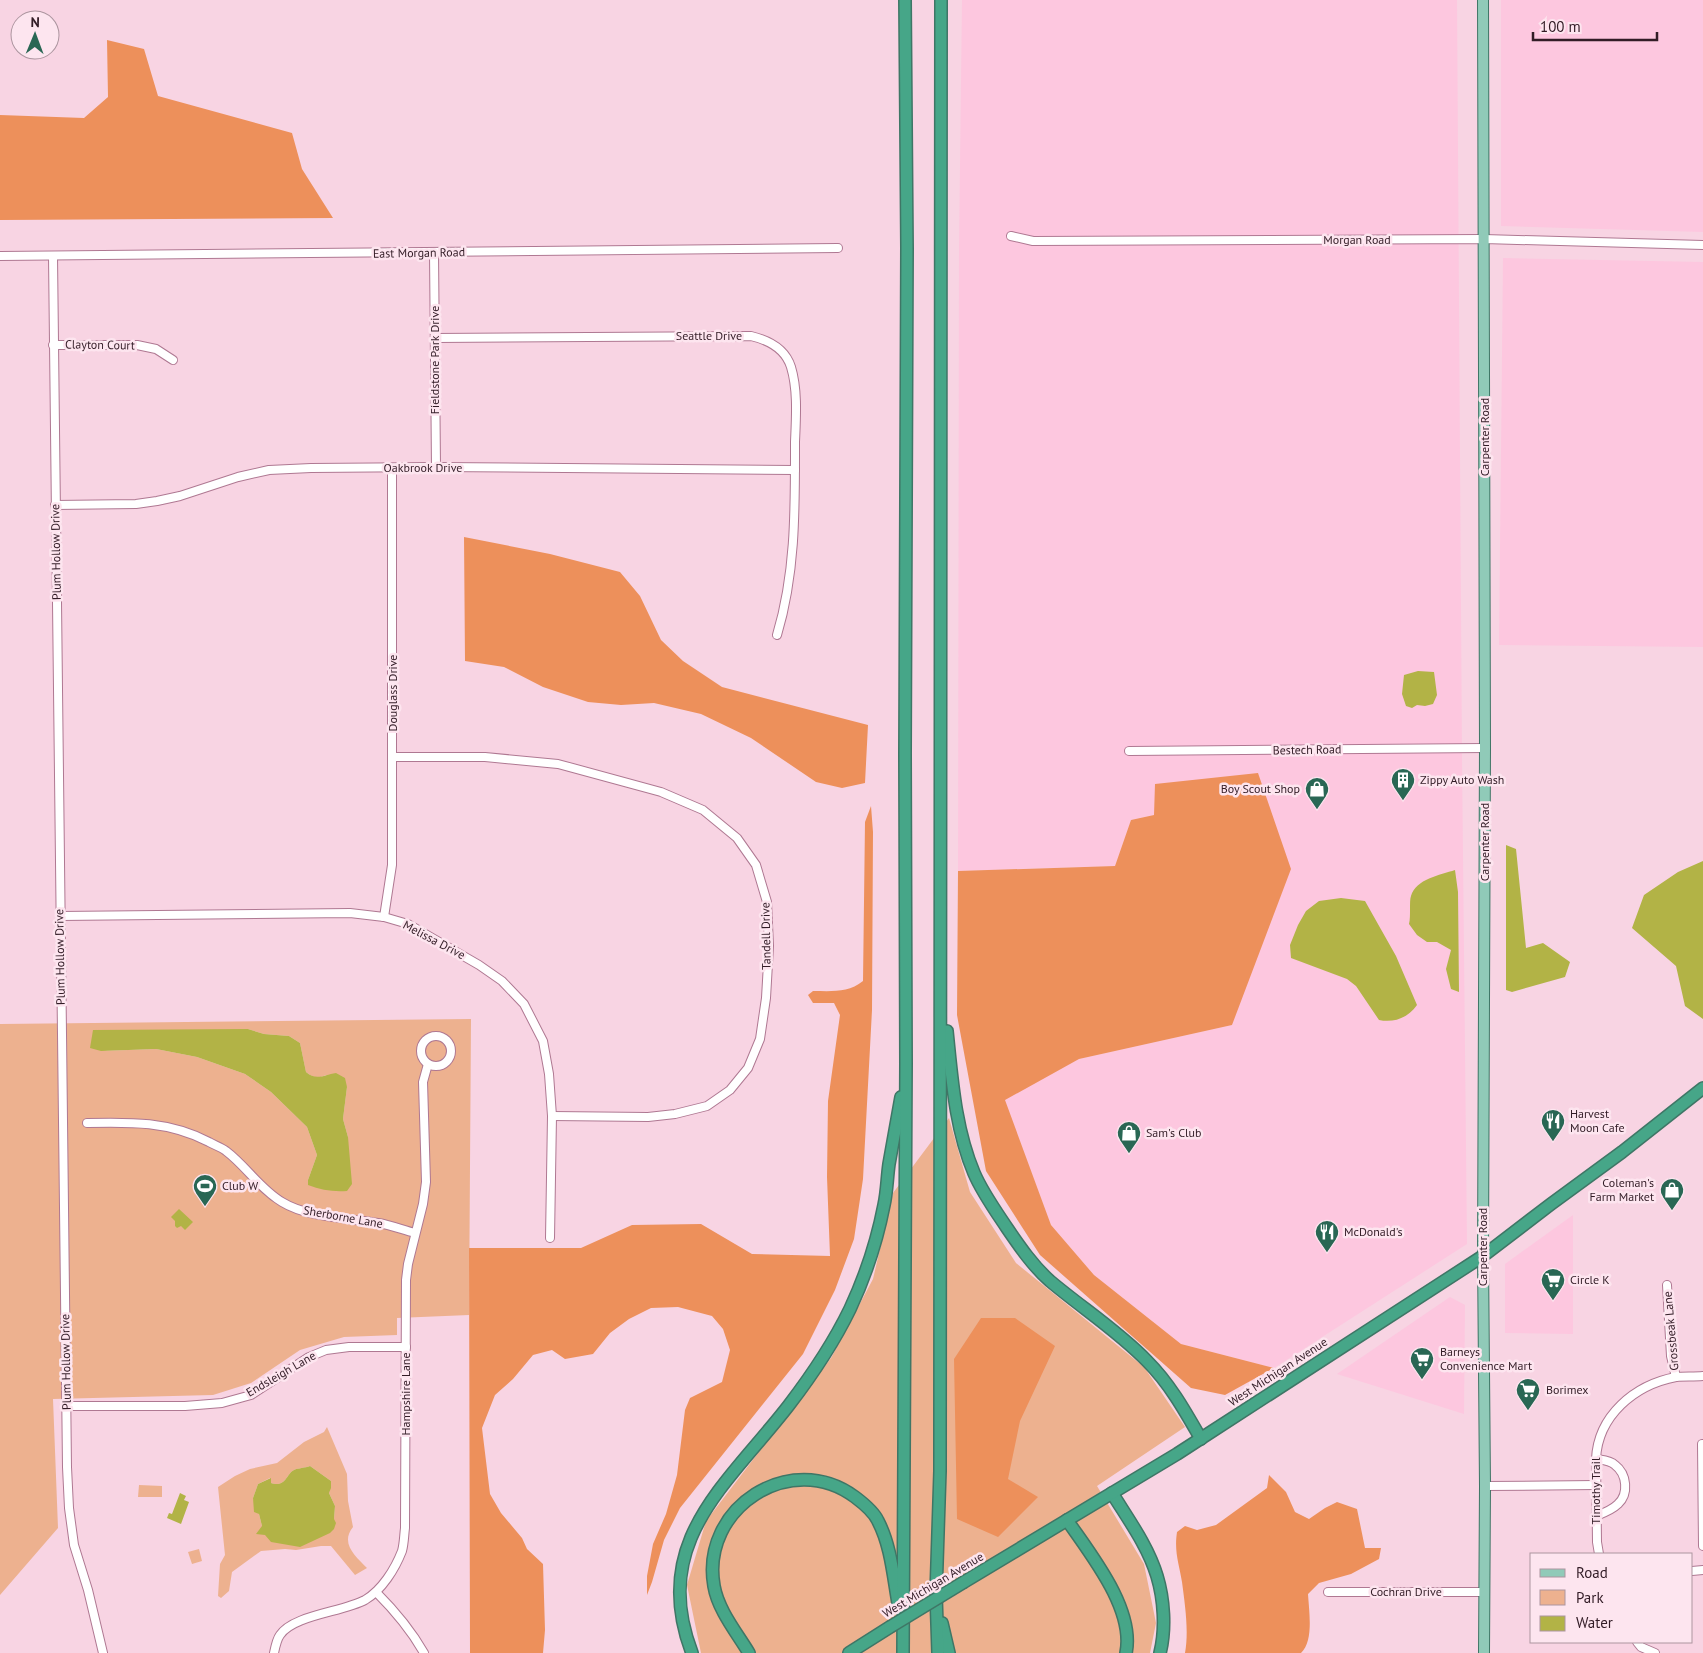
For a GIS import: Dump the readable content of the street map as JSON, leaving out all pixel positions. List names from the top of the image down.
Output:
{
  "streets": {
    "highway": ["West Michigan Avenue"],
    "main road": ["Carpenter Road"],
    "street": [
      "Morgan Road",
      "East Morgan Road",
      "Seattle Drive",
      "Clayton Court",
      "Fieldstone Park Drive",
      "Oakbrook Drive",
      "Plum Hollow Drive",
      "Douglass Drive",
      "Bestech Road",
      "Tandell Drive",
      "Melissa Drive",
      "Sherborne Lane",
      "Grossbeak Lane",
      "Endsleigh Lane",
      "Hampshire Lane",
      "Timothy Trail",
      "Cochran Drive"
    ]
  },
  "crossings": [
    ["Morgan Road", "Carpenter Road"],
    ["East Morgan Road", "Fieldstone Park Drive"],
    ["East Morgan Road", "Plum Hollow Drive"],
    ["Seattle Drive", "Fieldstone Park Drive"],
    ["Seattle Drive", "Oakbrook Drive"],
    ["Clayton Court", "Plum Hollow Drive"],
    ["Fieldstone Park Drive", "Oakbrook Drive"],
    ["Carpenter Road", "Bestech Road"],
    ["Carpenter Road", "West Michigan Avenue"],
    ["Carpenter Road", "Cochran Drive"],
    ["Oakbrook Drive", "Plum Hollow Drive"],
    ["Oakbrook Drive", "Douglass Drive"],
    ["Plum Hollow Drive", "Melissa Drive"],
    ["Plum Hollow Drive", "Endsleigh Lane"],
    ["Douglass Drive", "Tandell Drive"],
    ["Douglass Drive", "Melissa Drive"],
    ["Tandell Drive", "Melissa Drive"],
    ["Sherborne Lane", "Hampshire Lane"],
    ["Grossbeak Lane", "Timothy Trail"],
    ["Endsleigh Lane", "Hampshire Lane"]
  ],
  "places": {
    "building": ["Zippy Auto Wash"],
    "shop": ["Boy Scout Shop", "Sam's Club", "Coleman's Farm Market"],
    "restaurant": ["Harvest Moon Cafe", "McDonald's"],
    "sports": ["Club W"],
    "supermarket": ["Circle K", "Barneys Convenience Mart", "Borimex"]
  },
  "legend": ["Road", "Park", "Water"],
  "scale_bar": "100 m",
  "north": "top"
}
